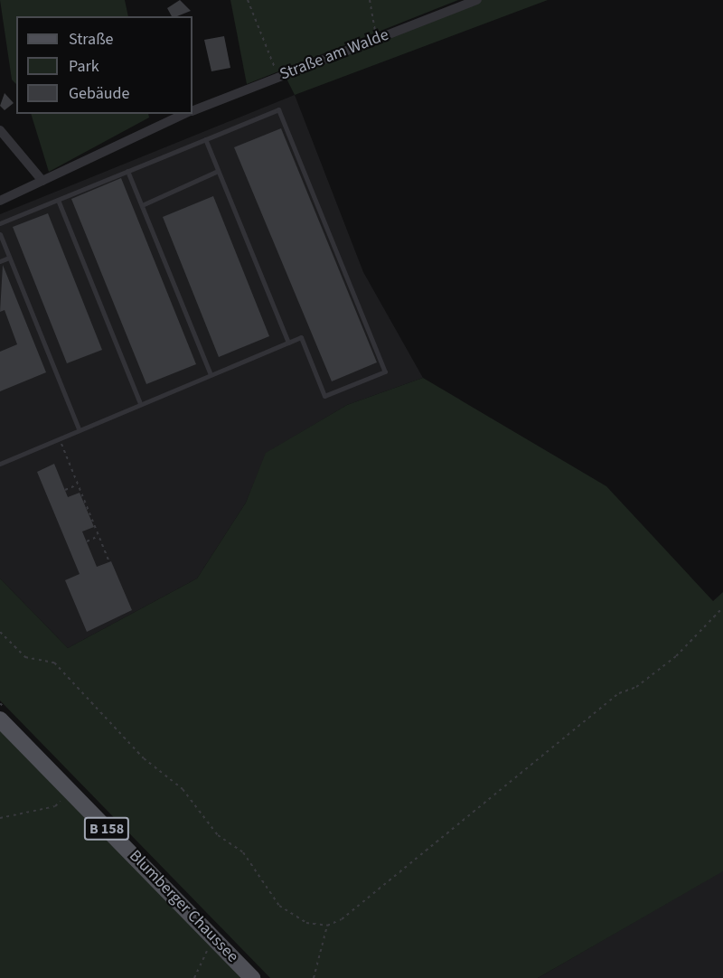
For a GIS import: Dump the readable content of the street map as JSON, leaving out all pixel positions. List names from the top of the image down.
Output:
{
  "streets": {
    "main road": ["B 158", "Blumberger Chaussee"],
    "street": ["Straße am Walde"]
  },
  "legend": ["Straße", "Park", "Gebäude"]
}
